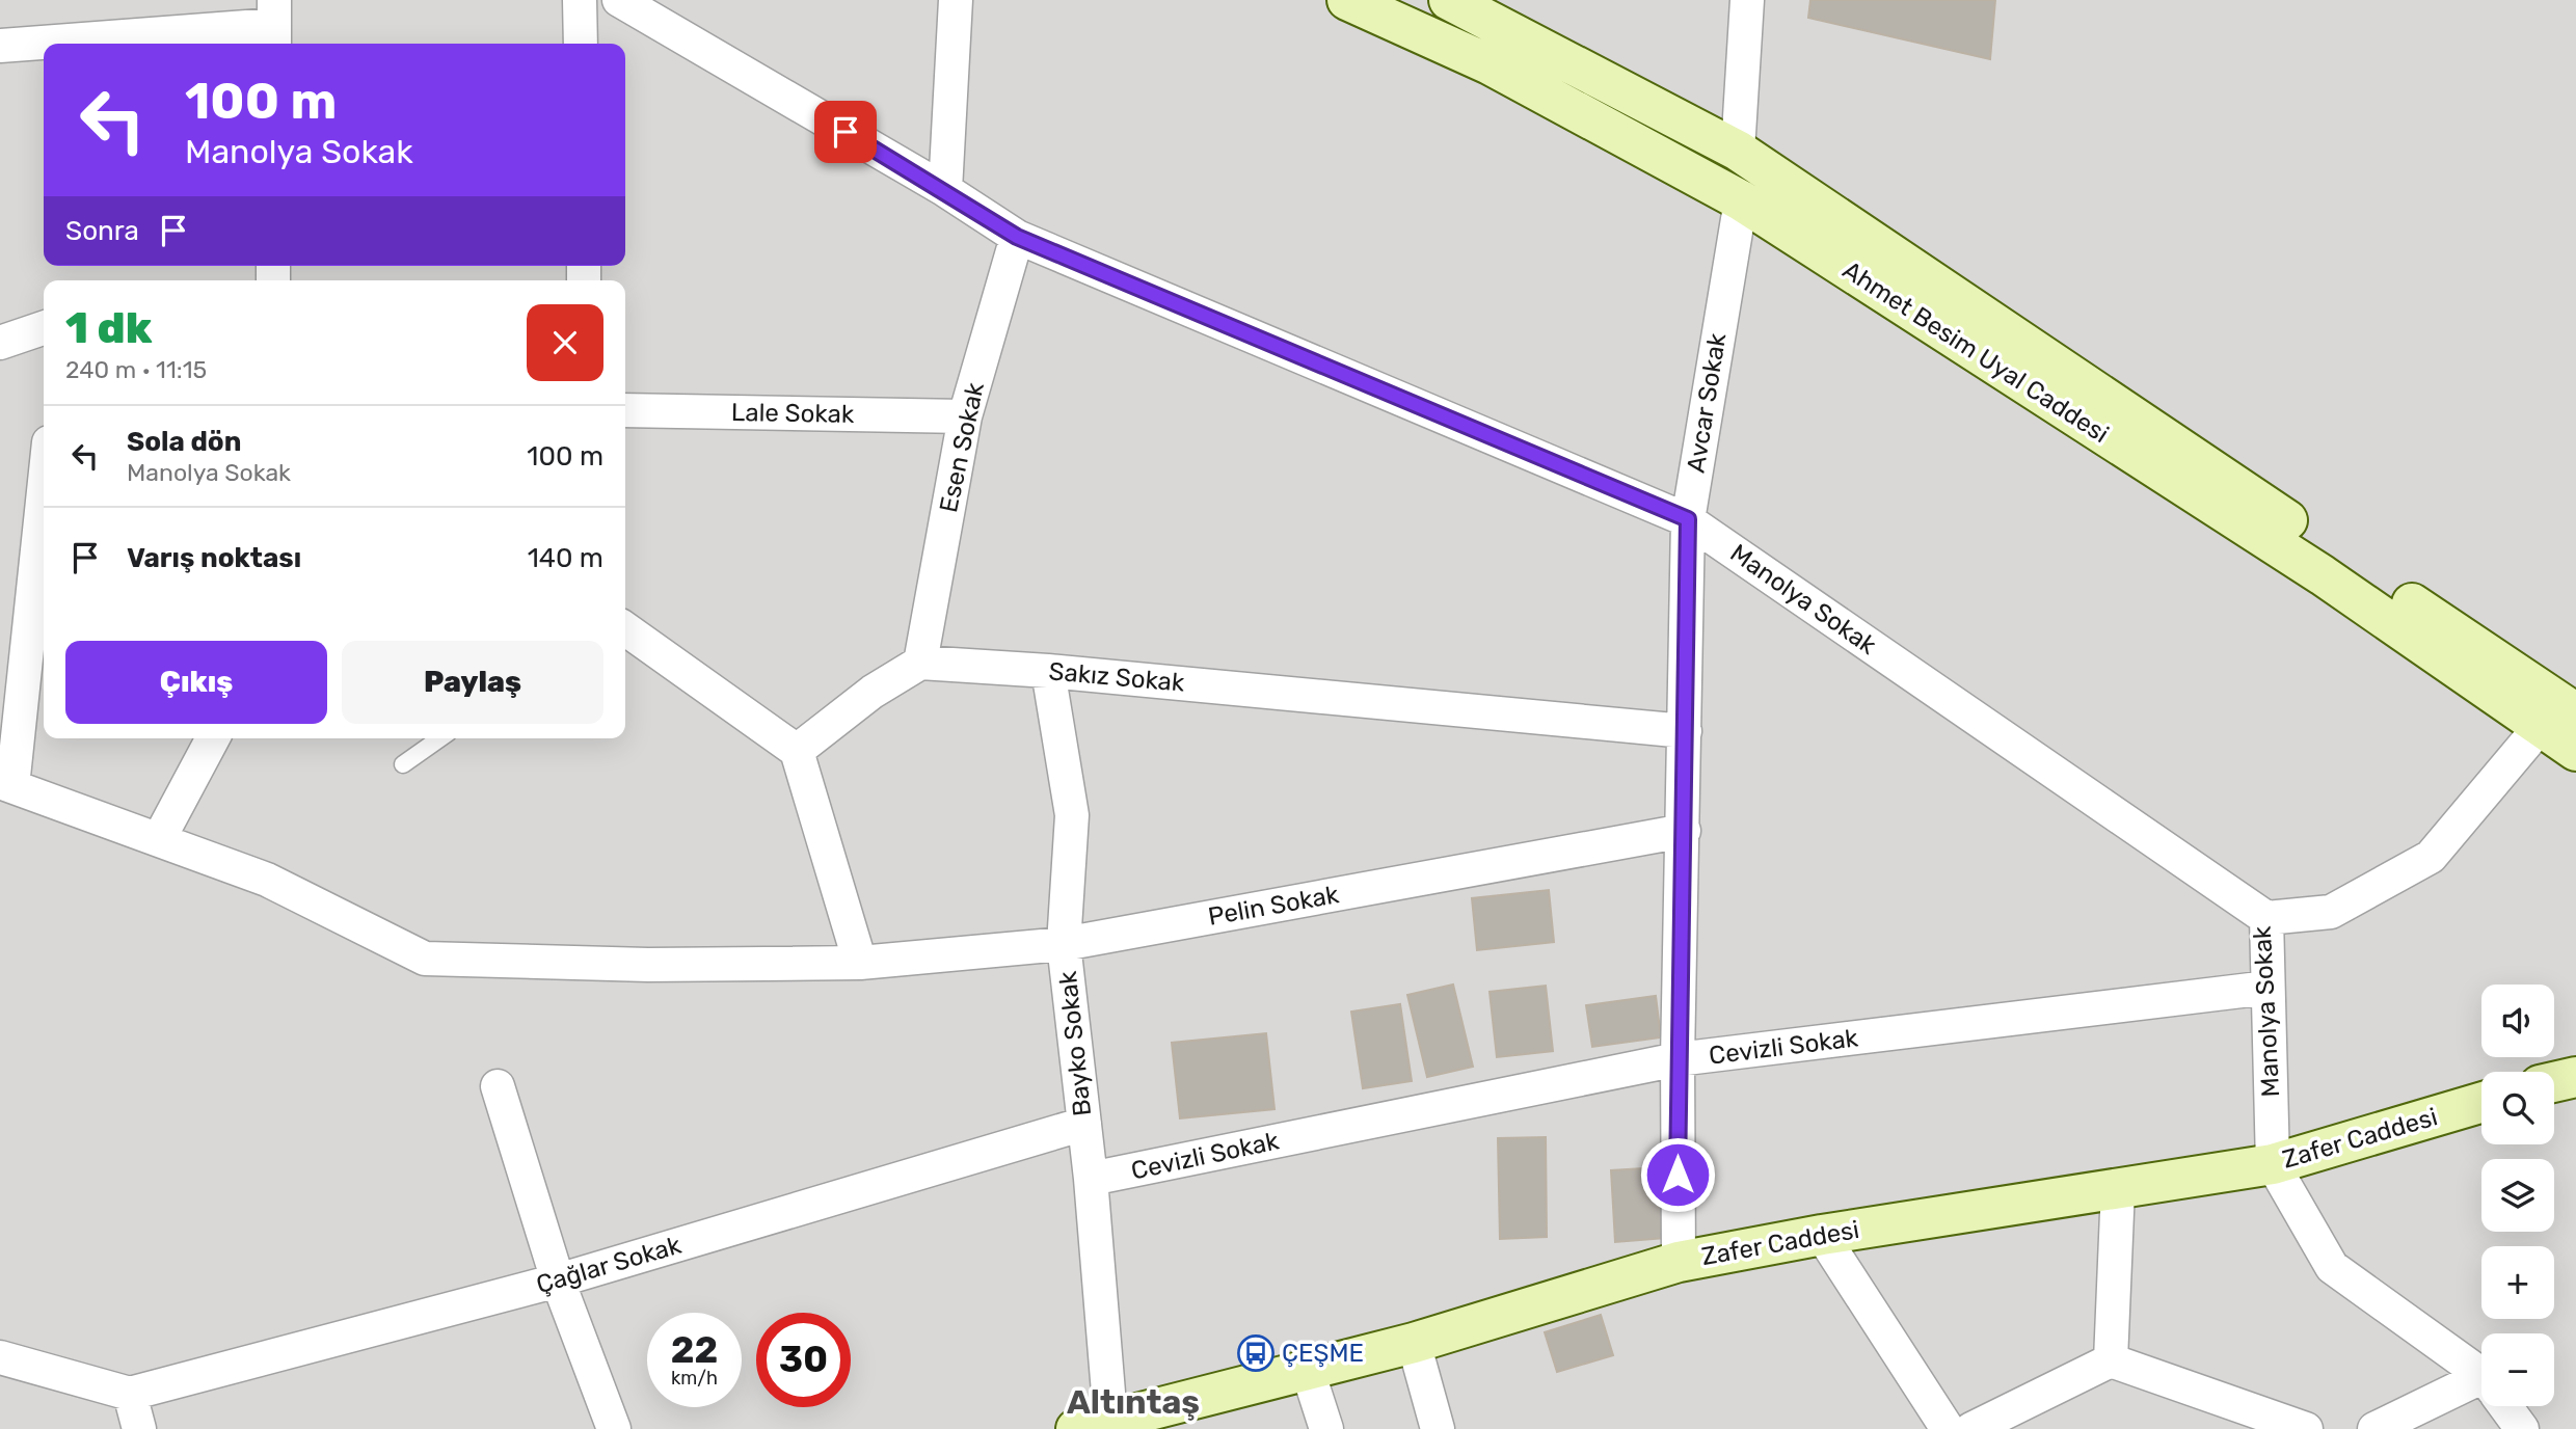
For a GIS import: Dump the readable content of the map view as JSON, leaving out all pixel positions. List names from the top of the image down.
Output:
{
  "streets": {
    "main road": ["Ahmet Besim Uyal Caddesi", "Zafer Caddesi"],
    "street": [
      "Avcar Sokak",
      "Lale Sokak",
      "Esen Sokak",
      "Manolya Sokak",
      "Sakız Sokak",
      "Pelin Sokak",
      "Bayko Sokak",
      "Cevizli Sokak",
      "Çağlar Sokak"
    ]
  },
  "crossings": [
    ["Ahmet Besim Uyal Caddesi", "Avcar Sokak"],
    ["Avcar Sokak", "Manolya Sokak"],
    ["Avcar Sokak", "Sakız Sokak"],
    ["Avcar Sokak", "Pelin Sokak"],
    ["Avcar Sokak", "Cevizli Sokak"],
    ["Avcar Sokak", "Zafer Caddesi"],
    ["Lale Sokak", "Esen Sokak"],
    ["Esen Sokak", "Manolya Sokak"],
    ["Esen Sokak", "Sakız Sokak"],
    ["Manolya Sokak", "Cevizli Sokak"],
    ["Manolya Sokak", "Zafer Caddesi"],
    ["Sakız Sokak", "Bayko Sokak"],
    ["Pelin Sokak", "Bayko Sokak"],
    ["Bayko Sokak", "Cevizli Sokak"],
    ["Bayko Sokak", "Zafer Caddesi"],
    ["Bayko Sokak", "Çağlar Sokak"]
  ],
  "districts": ["Altıntaş"],
  "places": {
    "bus stop": ["ÇEŞME"]
  },
  "page": {
    "turn": ["100 m", "Manolya Sokak"],
    "then": "Sonra",
    "heading": ["1 dk", "240 m · 11:15"],
    "list": [
      {
        "name": "Sola dön",
        "note": "Manolya Sokak",
        "value": "100 m"
      },
      {
        "name": "Varış noktası",
        "value": "140 m"
      }
    ],
    "buttons": ["Çıkış", "Paylaş"],
    "map_buttons": ["+", "−"],
    "speed": "22 km/h",
    "limit": "30"
  }
}
